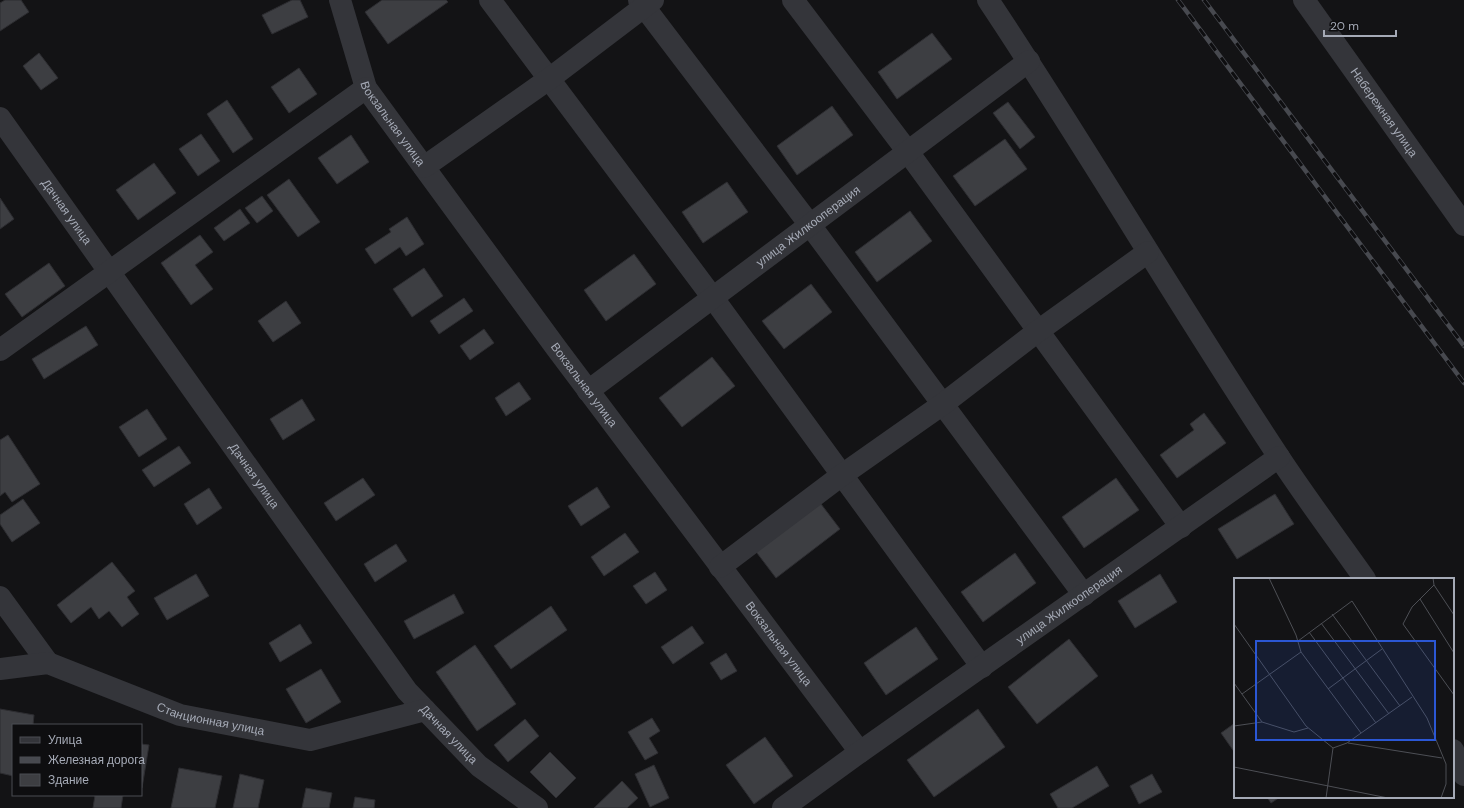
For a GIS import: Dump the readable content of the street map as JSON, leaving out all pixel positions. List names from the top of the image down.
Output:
{
  "streets": {
    "street": [
      "Набережная улица",
      "Вокзальная улица",
      "Дачная улица",
      "улица Жилкооперация",
      "Станционная улица"
    ]
  },
  "crossings": [
    ["Вокзальная улица", "улица Жилкооперация"],
    ["Дачная улица", "Станционная улица"]
  ],
  "legend": ["Улица", "Железная дорога", "Здание"],
  "scale_bar": "20 m"
}
